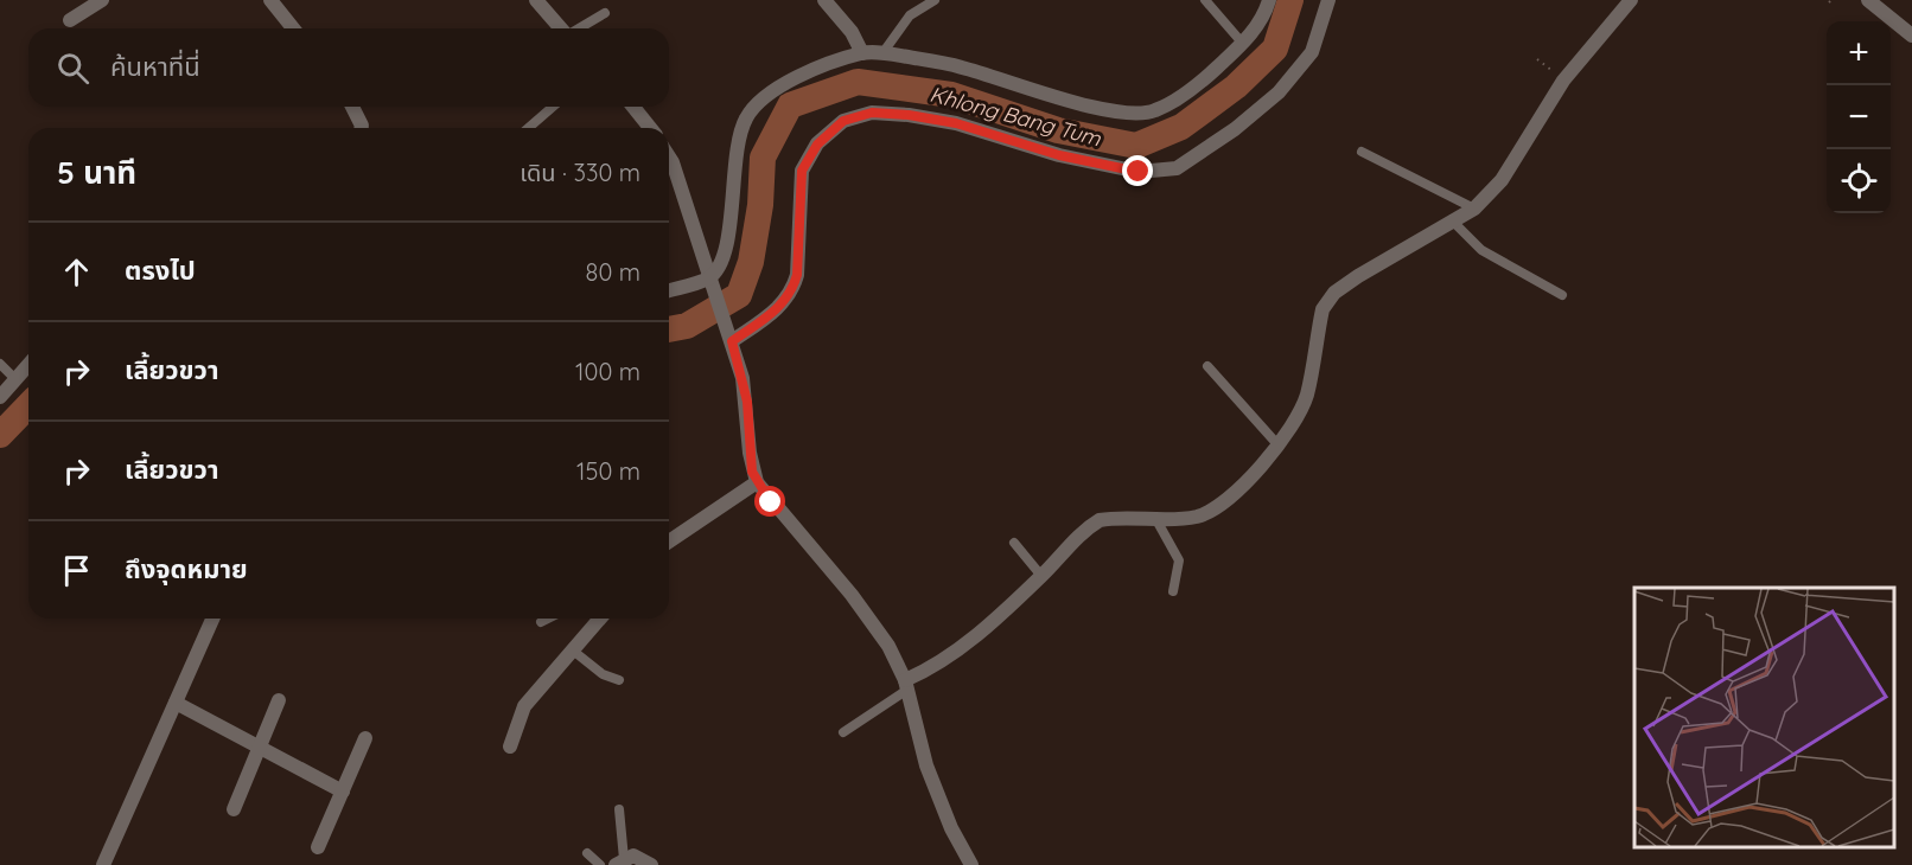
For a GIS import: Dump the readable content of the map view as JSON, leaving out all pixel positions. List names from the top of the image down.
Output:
{
  "water": ["Khlong Bang Tum"],
  "page": {
    "map_buttons": ["+", "−"],
    "search": "ค้นหาที่นี่",
    "heading": ["5 นาที", "เดิน · 330 m"],
    "list": [
      ["ตรงไป", "80 m"],
      ["เลี้ยวขวา", "100 m"],
      ["เลี้ยวขวา", "150 m"],
      "ถึงจุดหมาย"
    ]
  }
}
